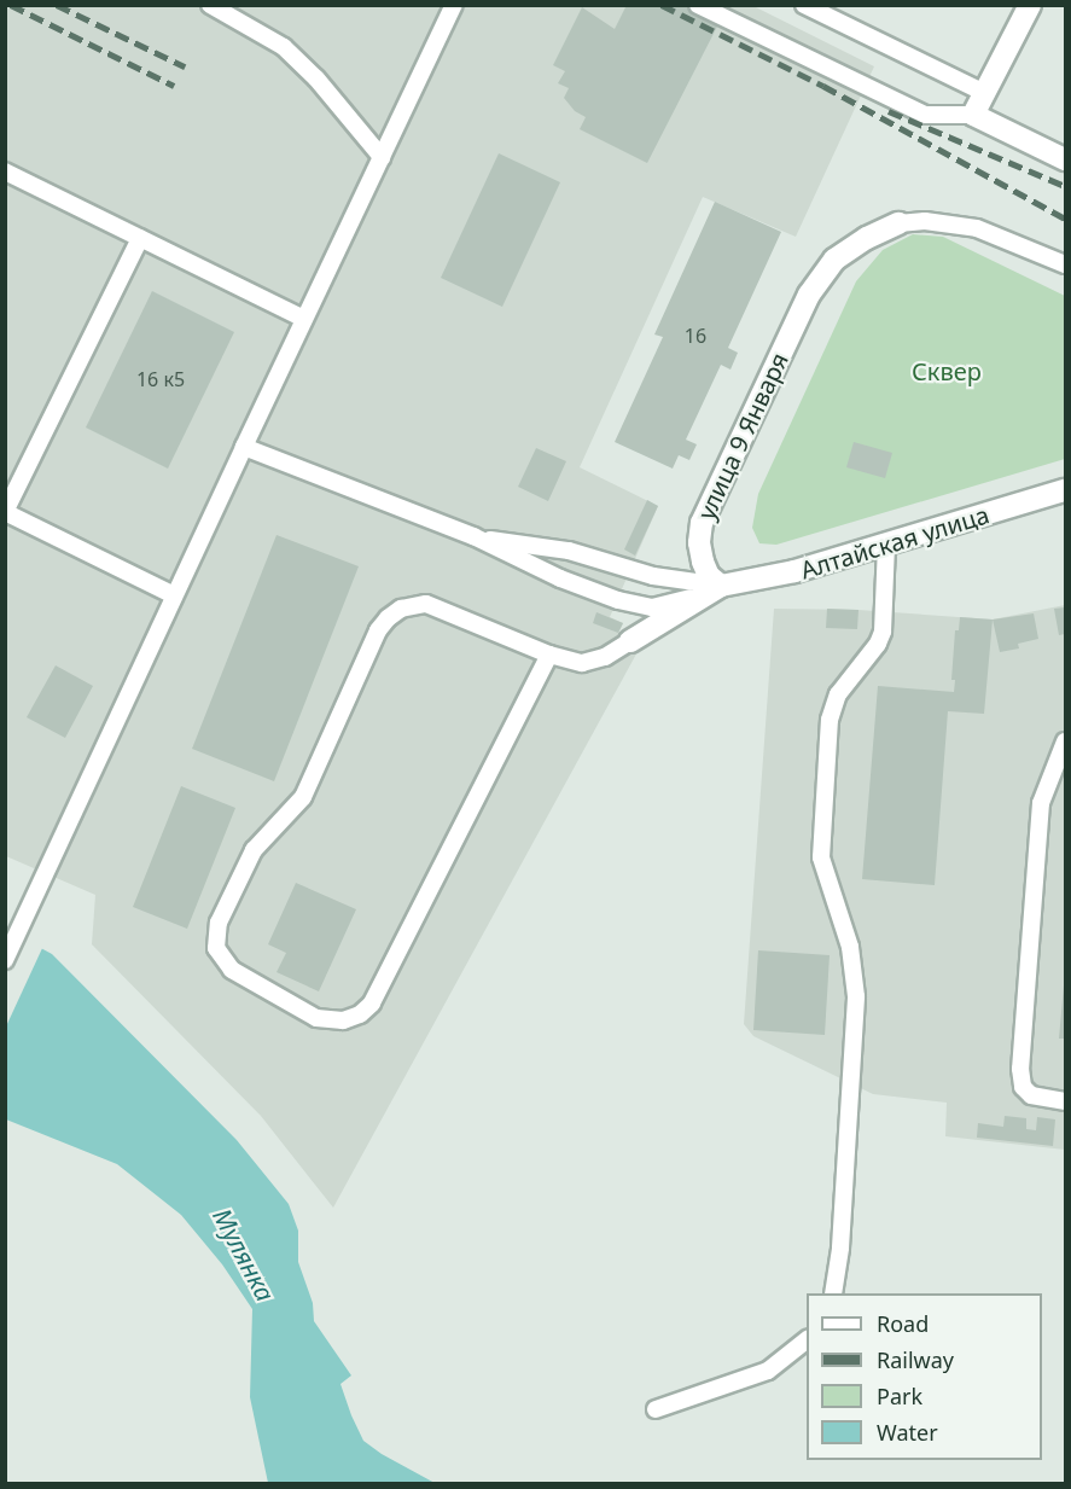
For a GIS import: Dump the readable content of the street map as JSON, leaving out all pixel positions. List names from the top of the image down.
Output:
{
  "streets": {
    "street": ["улица 9 Января", "Алтайская улица"]
  },
  "crossings": [
    ["улица 9 Января", "Алтайская улица"]
  ],
  "water": ["Мулянка"],
  "parks": ["Сквер"],
  "house_numbers": ["16", "16 к5"],
  "legend": [
    "Road",
    "Railway",
    "Park",
    "Water"
  ]
}
